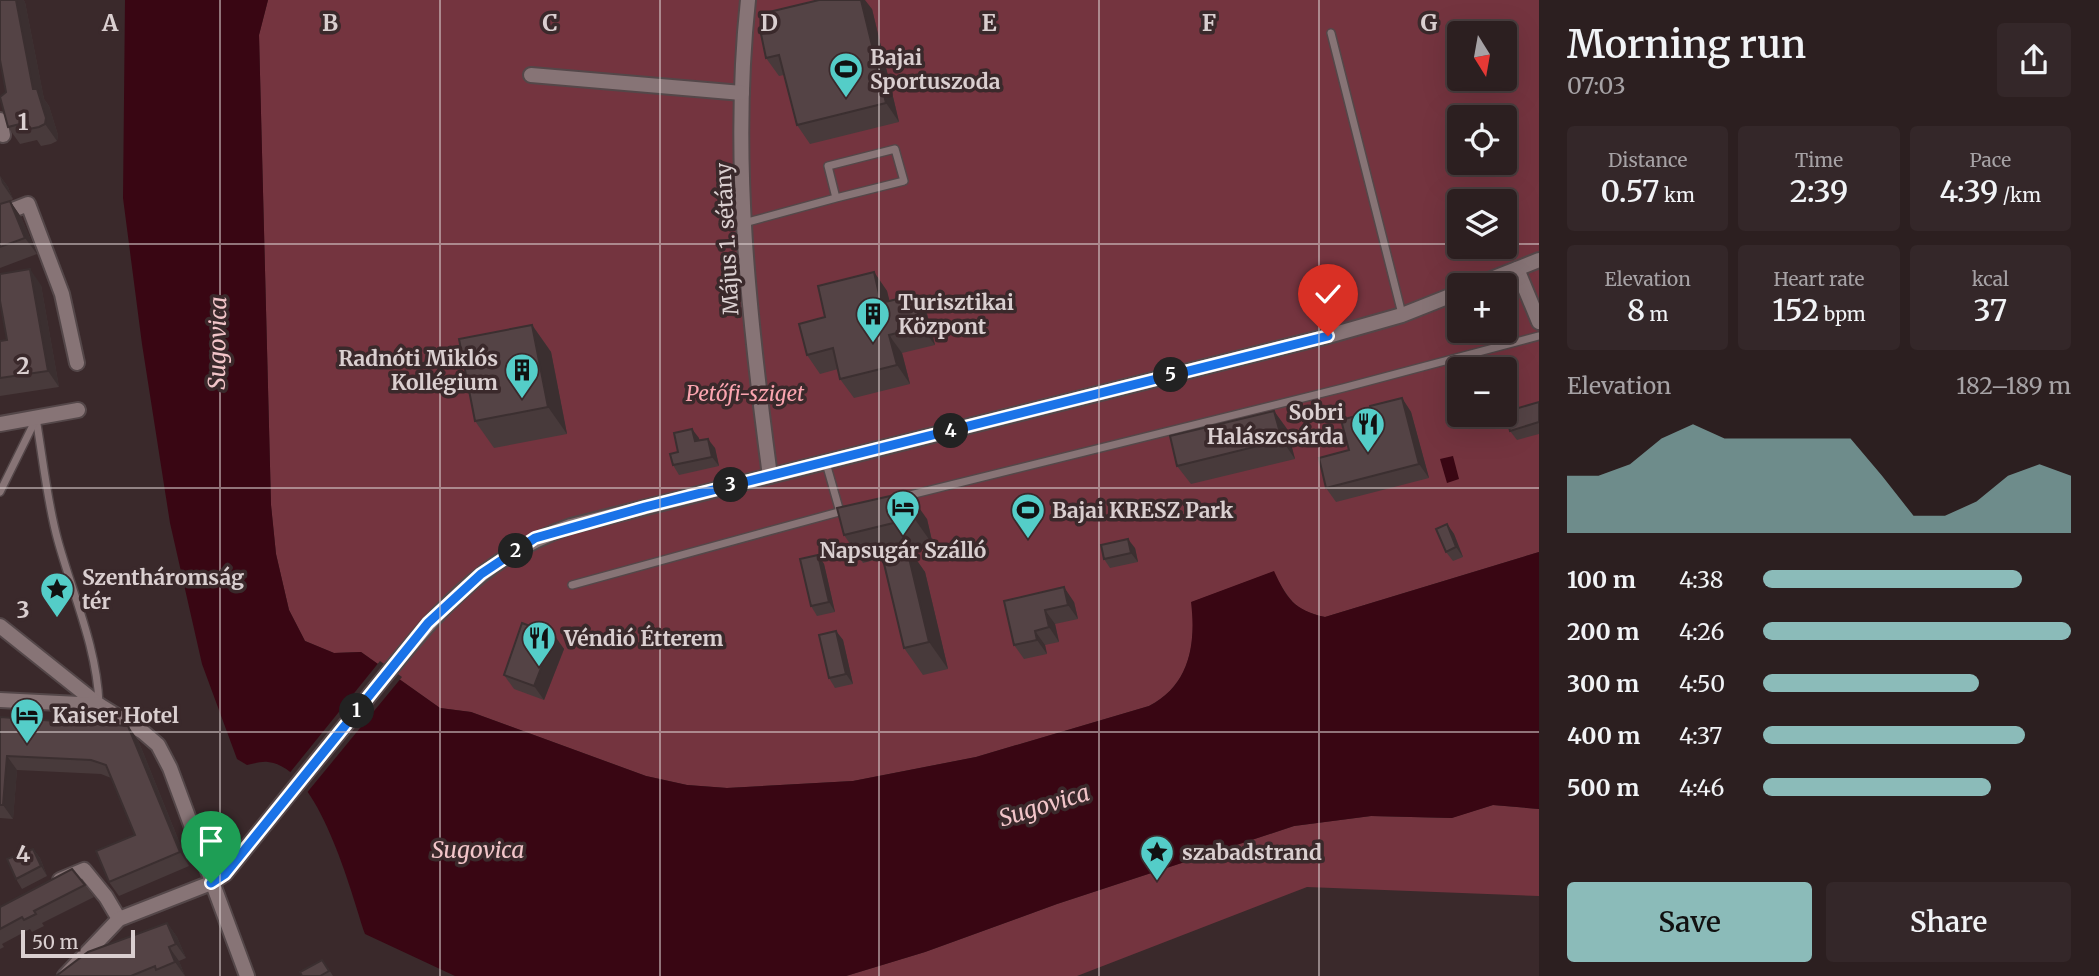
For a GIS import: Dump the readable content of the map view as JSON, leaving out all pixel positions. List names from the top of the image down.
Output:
{
  "streets": {
    "street": ["Május 1. sétány"]
  },
  "water": ["Sugovica"],
  "parks": ["Petőfi-sziget"],
  "places": {
    "sports": ["Bajai Sportuszoda", "Bajai KRESZ Park"],
    "building": ["Turisztikai Központ", "Radnóti Miklós Kollégium"],
    "restaurant": ["Sobri Halászcsárda", "Véndió Étterem"],
    "hotel": ["Napsugár Szálló", "Kaiser Hotel"],
    "place": ["Szentháromság tér", "szabadstrand"]
  },
  "scale_bar": "50 m",
  "north": "bottom",
  "page": {
    "heading": ["Morning run", "07:03"],
    "map_buttons": ["+", "−"],
    "stats": [
      ["Distance", "0.57 km"],
      ["Time", "2:39"],
      ["Pace", "4:39 /km"],
      ["Elevation", "8 m"],
      ["Heart rate", "152 bpm"],
      ["kcal", "37"]
    ],
    "pins": [
      "5",
      "4",
      "3",
      "2",
      "1"
    ],
    "chart": ["Elevation", "182–189 m"],
    "list": [
      {
        "name": "100 m",
        "note": "4:38"
      },
      {
        "name": "200 m",
        "note": "4:26"
      },
      {
        "name": "300 m",
        "note": "4:50"
      },
      {
        "name": "400 m",
        "note": "4:37"
      },
      {
        "name": "500 m",
        "note": "4:46"
      }
    ],
    "buttons": ["Save", "Share"],
    "scale": "50 m"
  },
  "grid": {
    "columns": [
      "A",
      "B",
      "C",
      "D",
      "E",
      "F",
      "G"
    ],
    "rows": [
      "1",
      "2",
      "3",
      "4"
    ]
  }
}
